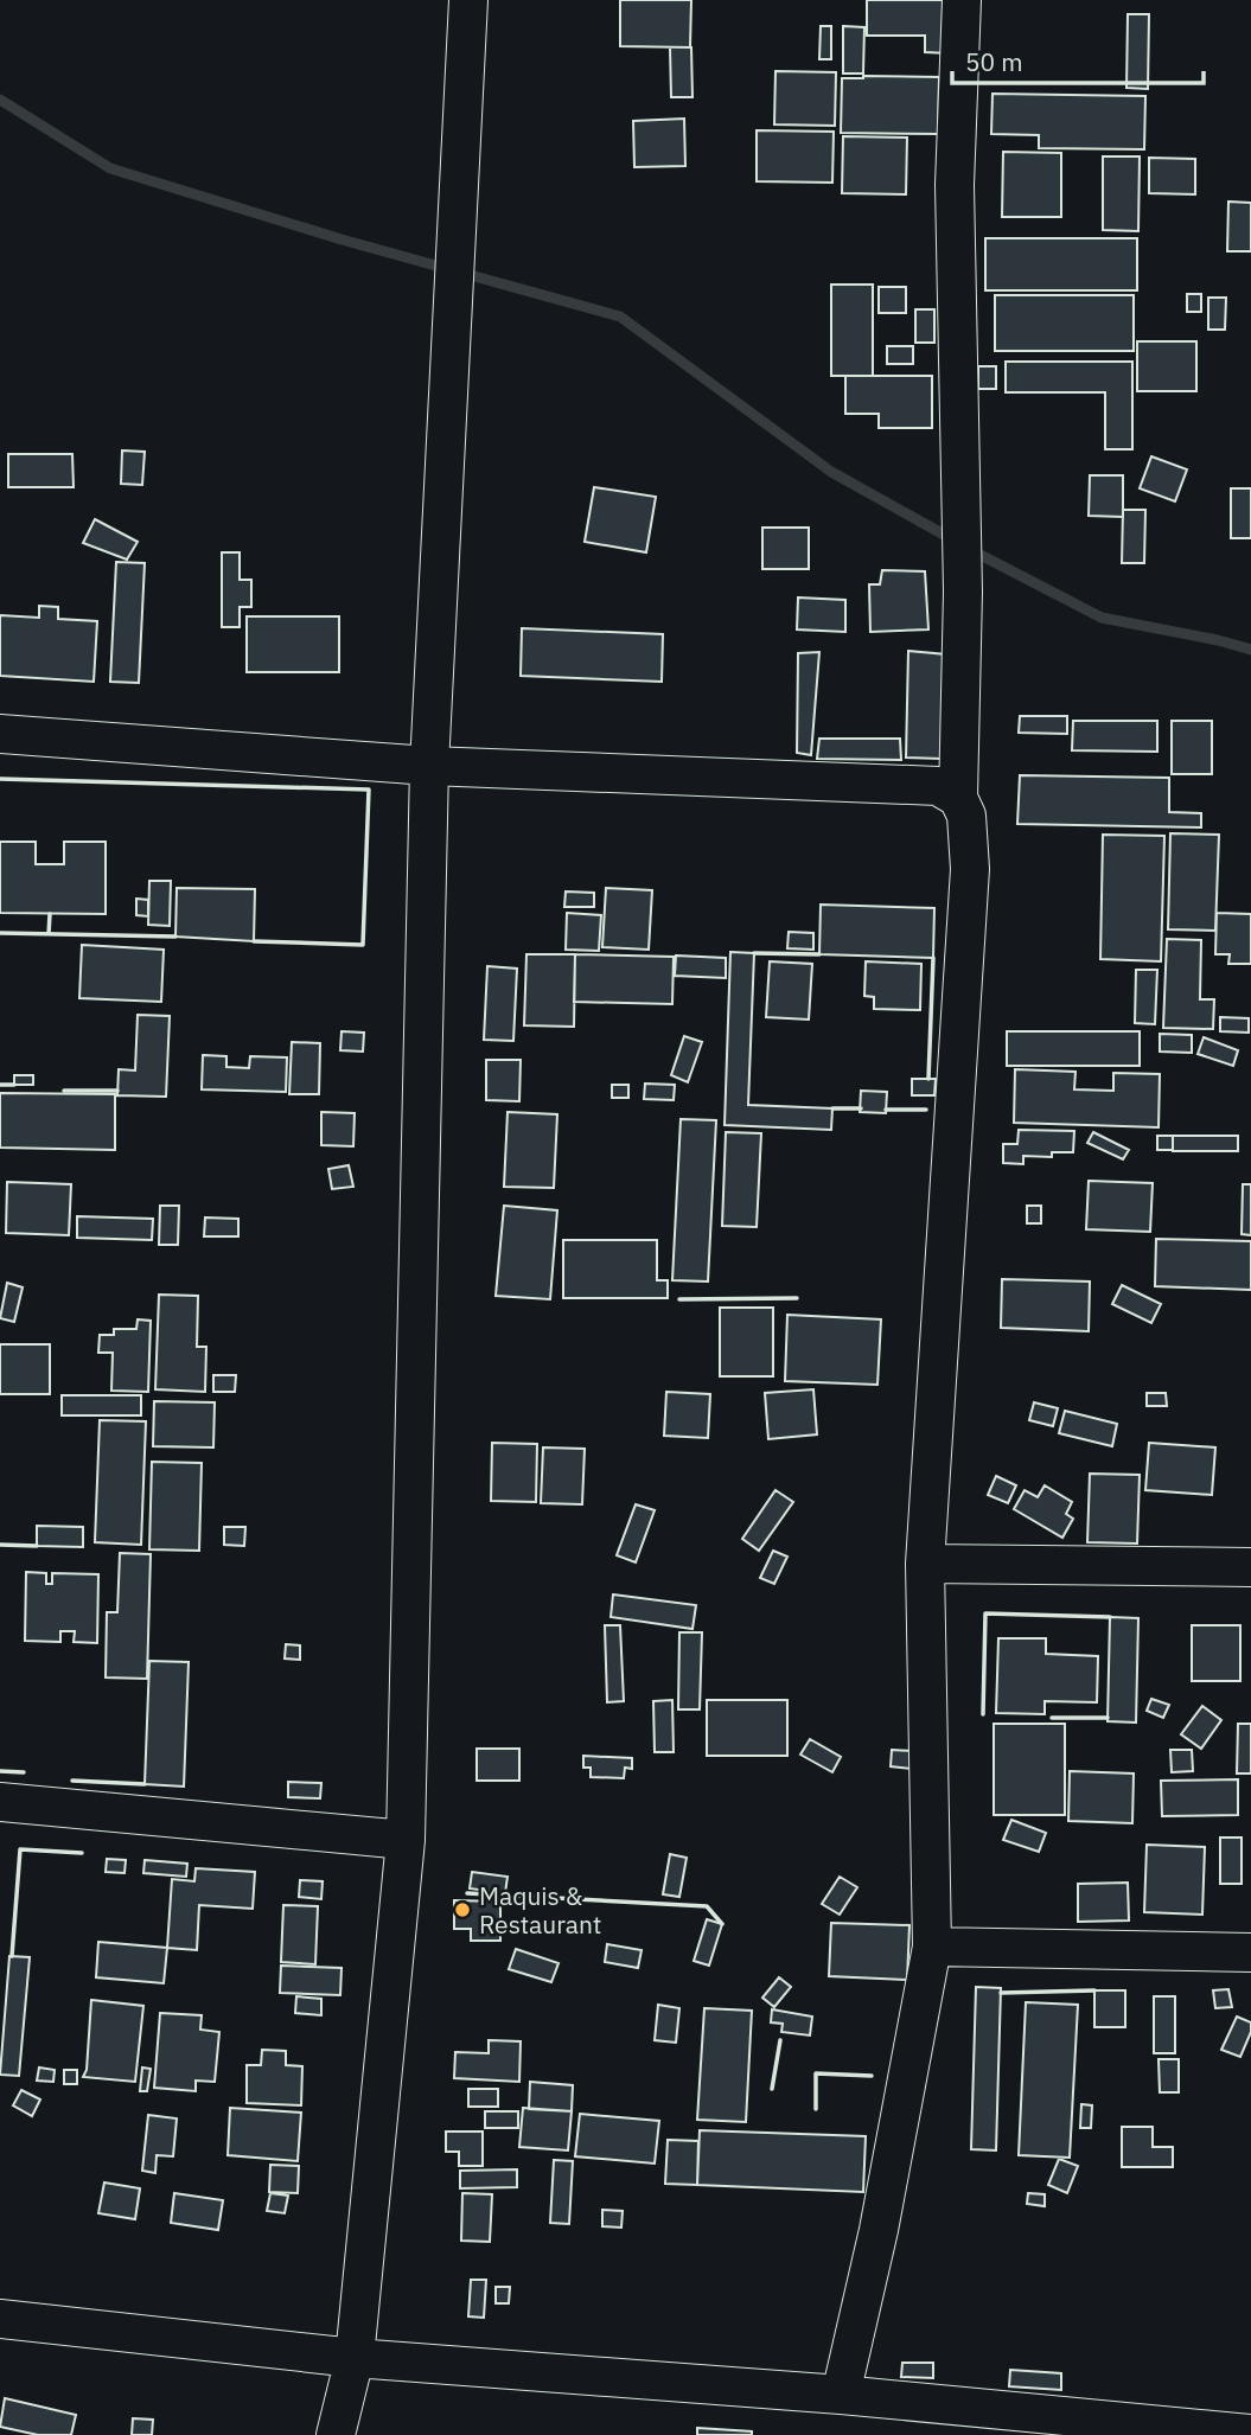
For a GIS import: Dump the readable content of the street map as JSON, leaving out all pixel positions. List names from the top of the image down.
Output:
{
  "places": ["Maquis & Restaurant"],
  "scale_bar": "50 m"
}
